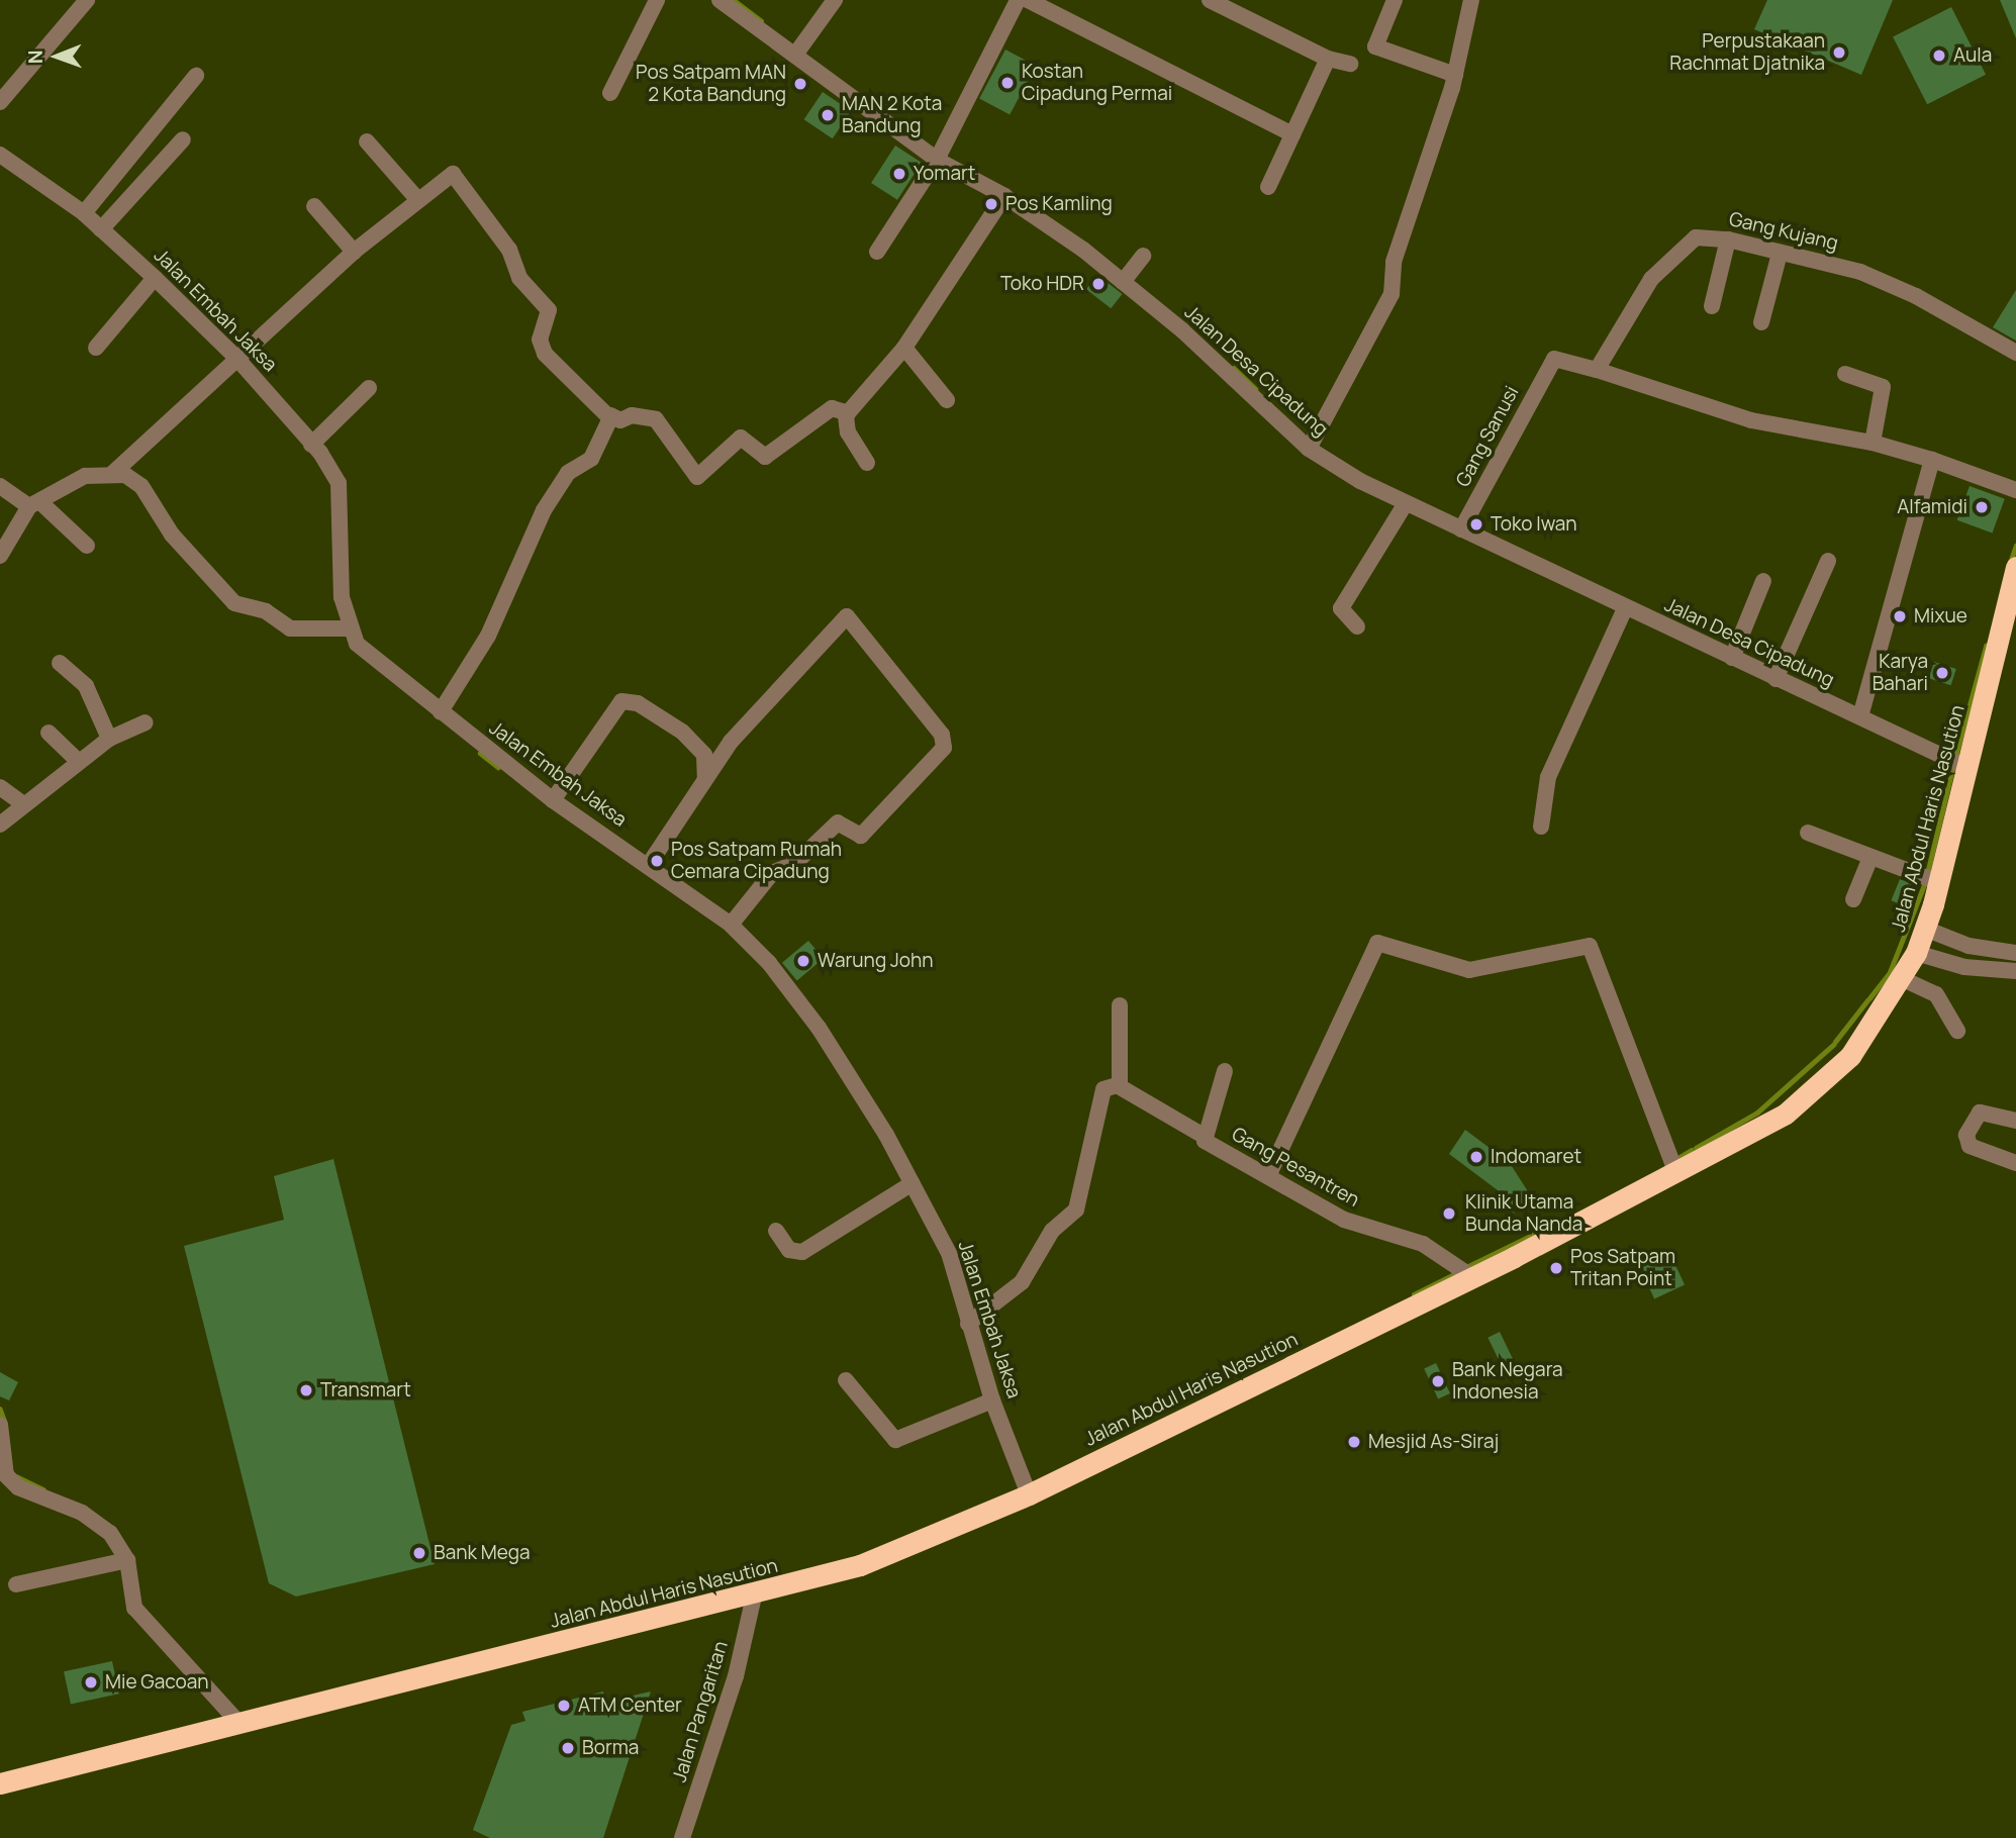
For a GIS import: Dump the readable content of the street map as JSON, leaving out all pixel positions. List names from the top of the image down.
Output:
{
  "streets": {
    "highway": ["Jalan Abdul Haris Nasution"],
    "street": [
      "Gang Kujang",
      "Jalan Embah Jaksa",
      "Jalan Desa Cipadung",
      "Gang Sanusi",
      "Gang Pesantren",
      "Jalan Pangaritan"
    ]
  },
  "crossings": [
    ["Gang Kujang", "Gang Sanusi"],
    ["Jalan Embah Jaksa", "Jalan Abdul Haris Nasution"],
    ["Jalan Desa Cipadung", "Gang Sanusi"],
    ["Jalan Desa Cipadung", "Jalan Abdul Haris Nasution"],
    ["Jalan Abdul Haris Nasution", "Gang Pesantren"],
    ["Jalan Abdul Haris Nasution", "Jalan Pangaritan"]
  ],
  "places": [
    "Perpustakaan Rachmat Djatnika",
    "Aula",
    "Kostan Cipadung Permai",
    "Pos Satpam MAN 2 Kota Bandung",
    "MAN 2 Kota Bandung",
    "Yomart",
    "Pos Kamling",
    "Toko HDR",
    "Alfamidi",
    "Toko Iwan",
    "Mixue",
    "Karya Bahari",
    "Pos Satpam Rumah Cemara Cipadung",
    "Warung John",
    "Indomaret",
    "Klinik Utama Bunda Nanda",
    "Pos Satpam Tritan Point",
    "Bank Negara Indonesia",
    "Transmart",
    "Mesjid As-Siraj",
    "Bank Mega",
    "Mie Gacoan",
    "ATM Center",
    "Borma"
  ],
  "north": "left"
}
